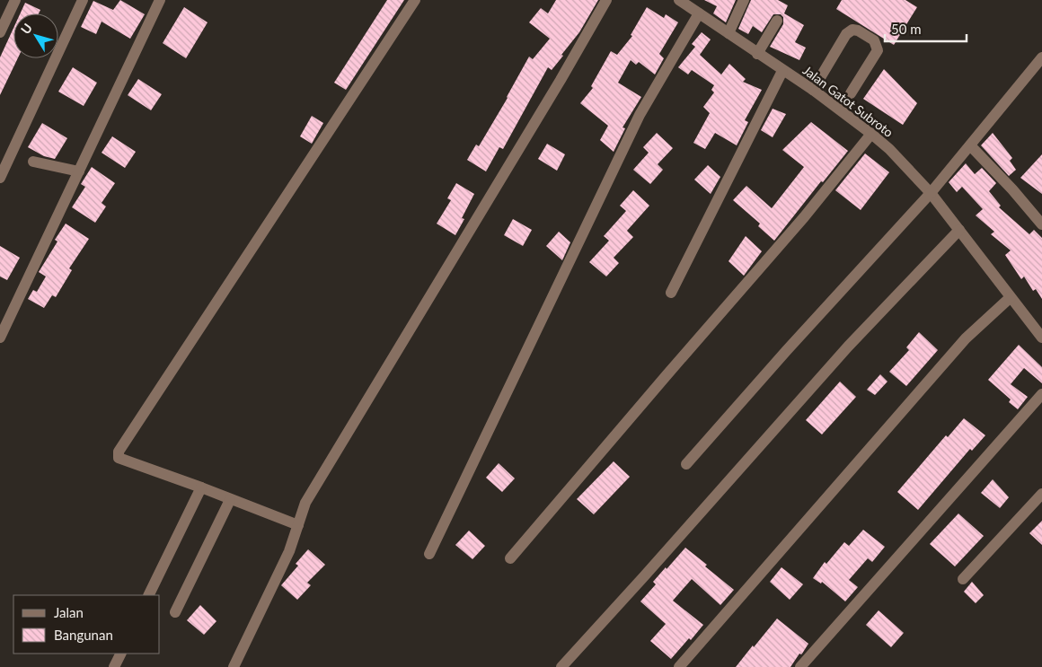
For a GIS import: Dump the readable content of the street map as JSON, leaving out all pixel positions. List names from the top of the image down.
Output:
{
  "streets": {
    "street": ["Jalan Gatot Subroto"]
  },
  "legend": ["Jalan", "Bangunan"],
  "scale_bar": "50 m",
  "north": "top left"
}
